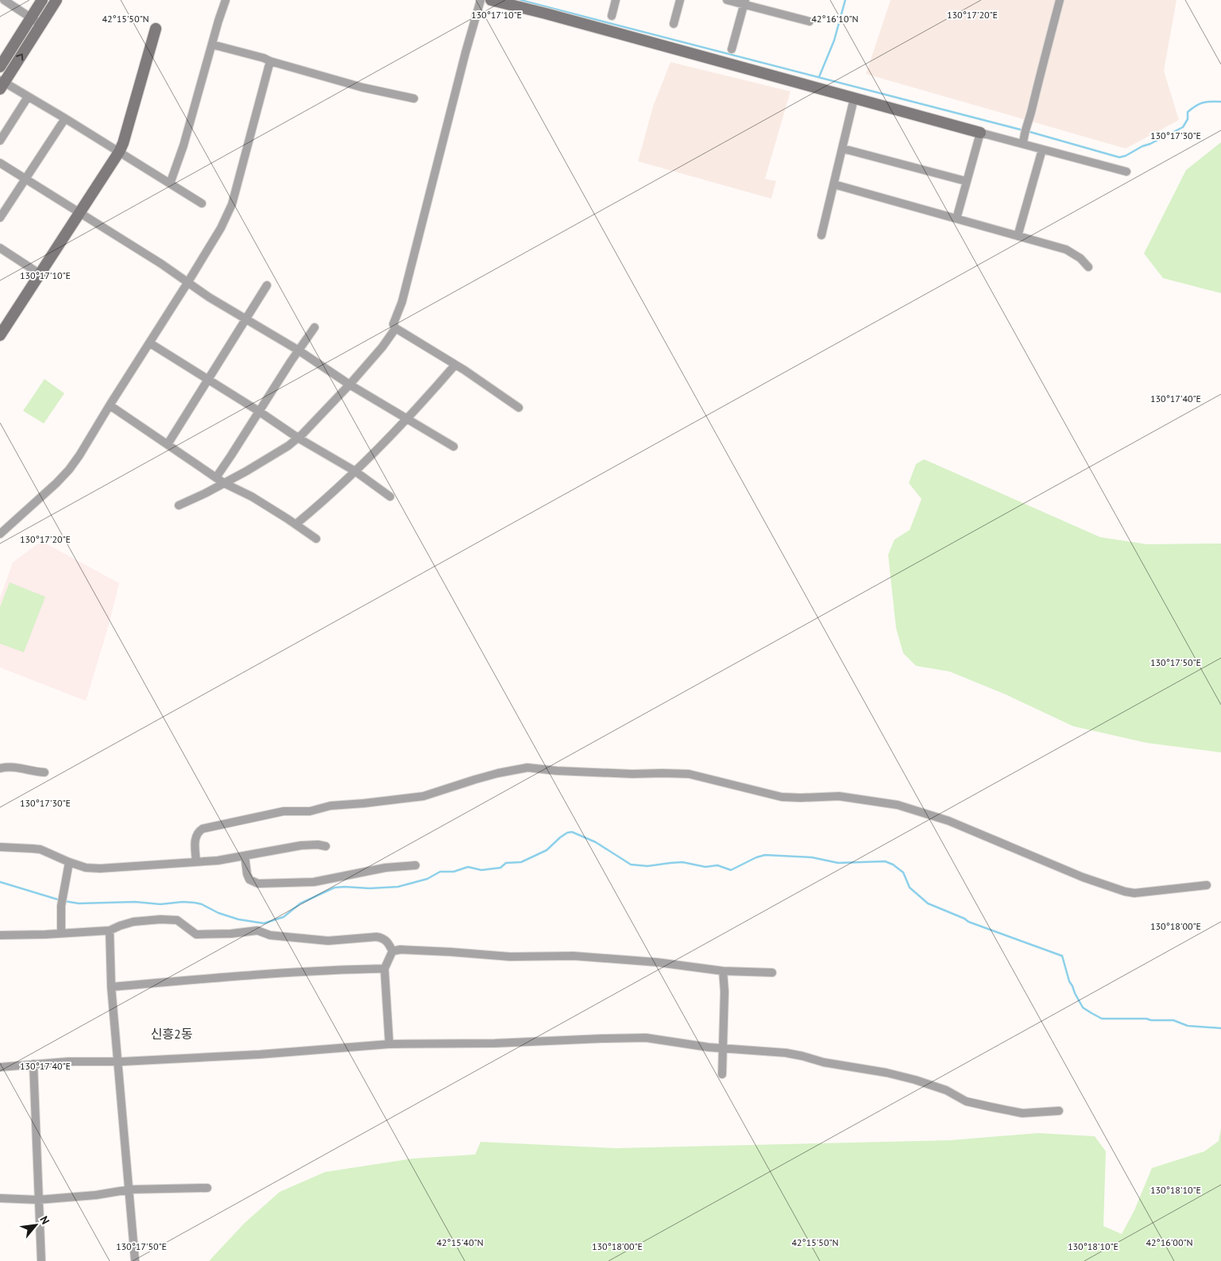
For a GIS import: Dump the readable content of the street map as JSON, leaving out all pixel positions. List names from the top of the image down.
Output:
{
  "districts": ["신흥2동"],
  "north": "top right",
  "coordinates": [
    "130°17'10\"E",
    "130°17'20\"E",
    "42°15'50\"N",
    "42°16'10\"N",
    "130°17'30\"E",
    "130°17'40\"E",
    "130°17'50\"E",
    "130°18'00\"E",
    "130°18'10\"E",
    "42°15'40\"N",
    "42°16'00\"N"
  ]
}
